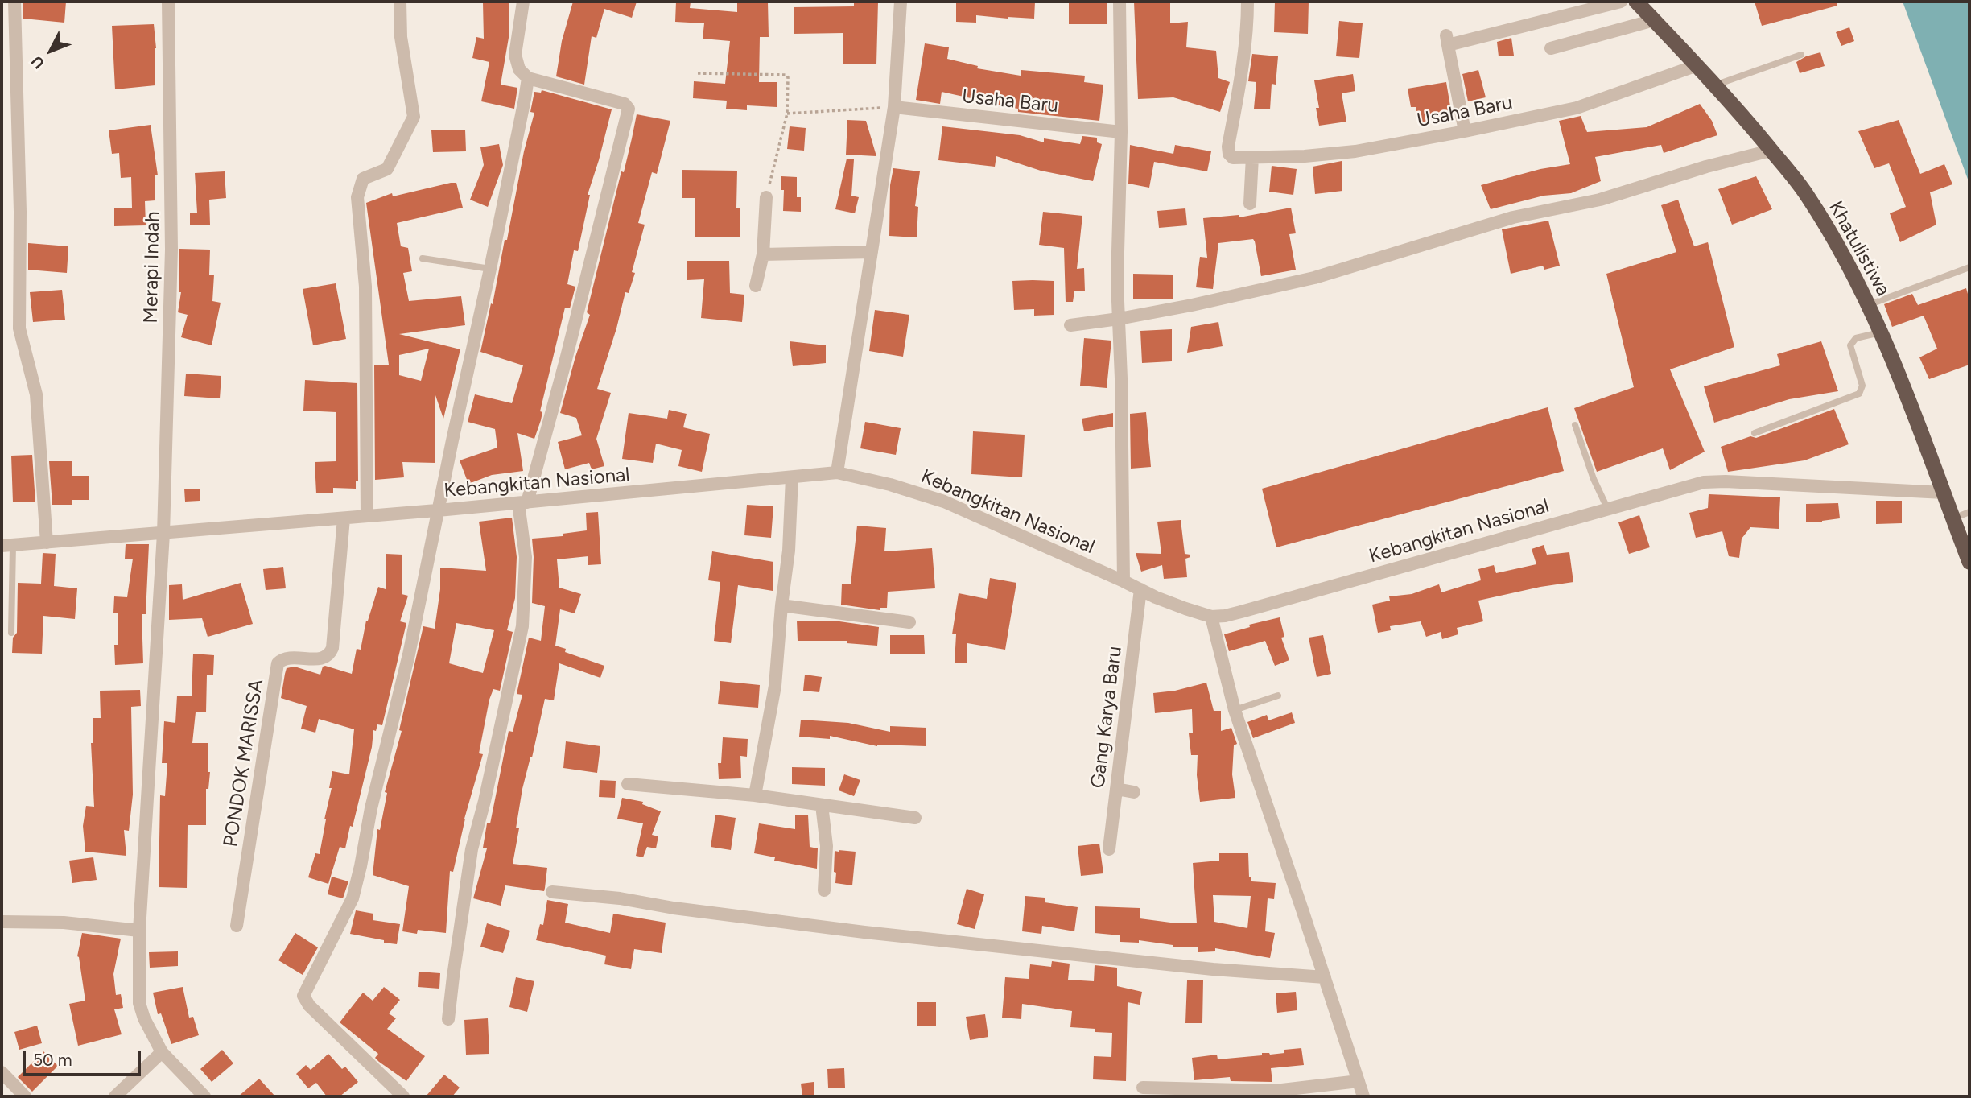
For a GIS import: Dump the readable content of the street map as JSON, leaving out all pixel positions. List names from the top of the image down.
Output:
{
  "streets": {
    "highway": ["Khatulistiwa"],
    "street": [
      "Usaha Baru",
      "Merapi Indah",
      "Kebangkitan Nasional",
      "Gang Karya Baru",
      "PONDOK MARISSA"
    ]
  },
  "crossings": [
    ["Usaha Baru", "Khatulistiwa"],
    ["Khatulistiwa", "Kebangkitan Nasional"],
    ["Merapi Indah", "Kebangkitan Nasional"],
    ["Kebangkitan Nasional", "Gang Karya Baru"],
    ["Kebangkitan Nasional", "PONDOK MARISSA"]
  ],
  "scale_bar": "50 m",
  "north": "bottom left"
}
